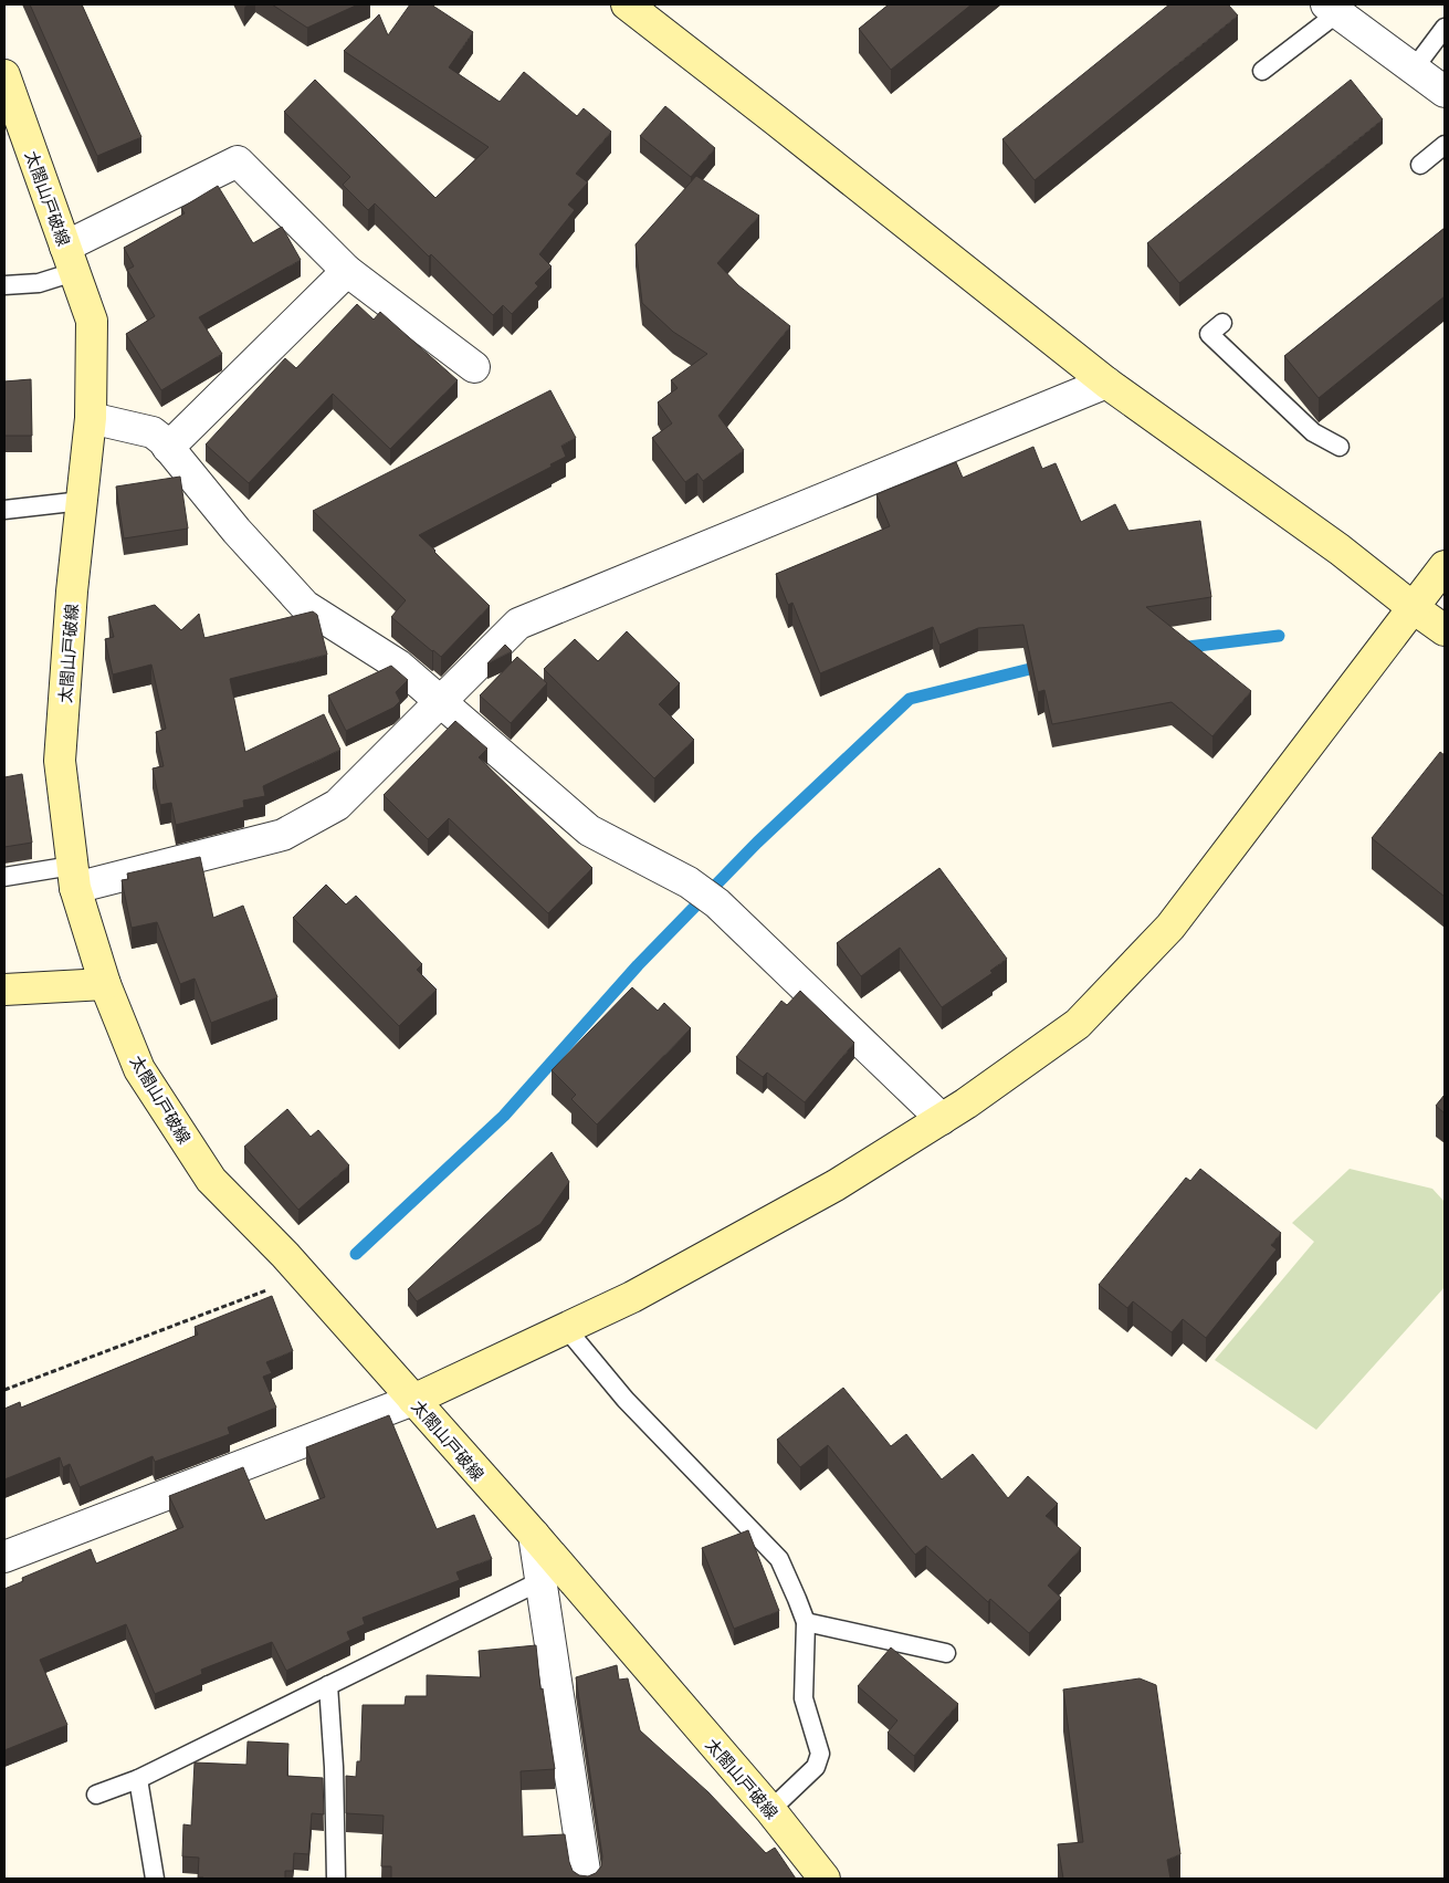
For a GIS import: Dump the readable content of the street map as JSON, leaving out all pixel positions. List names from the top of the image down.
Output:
{
  "streets": {
    "street": ["太閤山戸破線"]
  }
}
